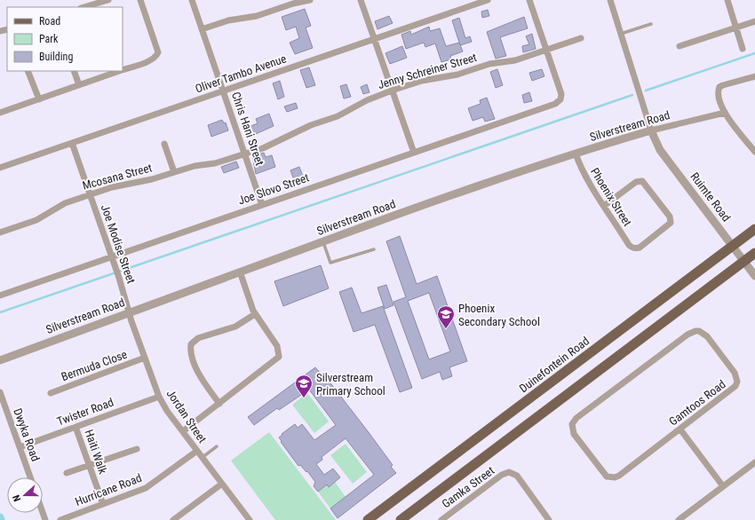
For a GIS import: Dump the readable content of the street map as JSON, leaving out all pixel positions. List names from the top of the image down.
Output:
{
  "streets": {
    "main road": ["Duinefontein Road"],
    "street": [
      "Jenny Schreiner Street",
      "Oliver Tambo Avenue",
      "Silverstream Road",
      "Chris Hani Street",
      "Mcosana Street",
      "Joe Slovo Street",
      "Phoenix Street",
      "Ruimte Road",
      "Joe Modise Street",
      "Bermuda Close",
      "Gamtoos Road",
      "Twister Road",
      "Jordan Street",
      "Dwyka Road",
      "Haiti Walk",
      "Gamka Street",
      "Hurricane Road"
    ]
  },
  "crossings": [
    ["Jenny Schreiner Street", "Chris Hani Street"],
    ["Jenny Schreiner Street", "Mcosana Street"],
    ["Jenny Schreiner Street", "Joe Slovo Street"],
    ["Oliver Tambo Avenue", "Chris Hani Street"],
    ["Oliver Tambo Avenue", "Joe Modise Street"],
    ["Silverstream Road", "Phoenix Street"],
    ["Silverstream Road", "Ruimte Road"],
    ["Silverstream Road", "Joe Modise Street"],
    ["Silverstream Road", "Jordan Street"],
    ["Chris Hani Street", "Mcosana Street"],
    ["Chris Hani Street", "Joe Slovo Street"],
    ["Mcosana Street", "Joe Modise Street"],
    ["Joe Slovo Street", "Joe Modise Street"],
    ["Ruimte Road", "Duinefontein Road"],
    ["Joe Modise Street", "Jordan Street"],
    ["Bermuda Close", "Jordan Street"],
    ["Twister Road", "Jordan Street"],
    ["Twister Road", "Dwyka Road"],
    ["Twister Road", "Haiti Walk"],
    ["Jordan Street", "Hurricane Road"],
    ["Haiti Walk", "Hurricane Road"]
  ],
  "places": {
    "school or university": ["Phoenix Secondary School", "Silverstream Primary School"]
  },
  "legend": ["Road", "Park", "Building"],
  "north": "left"
}
